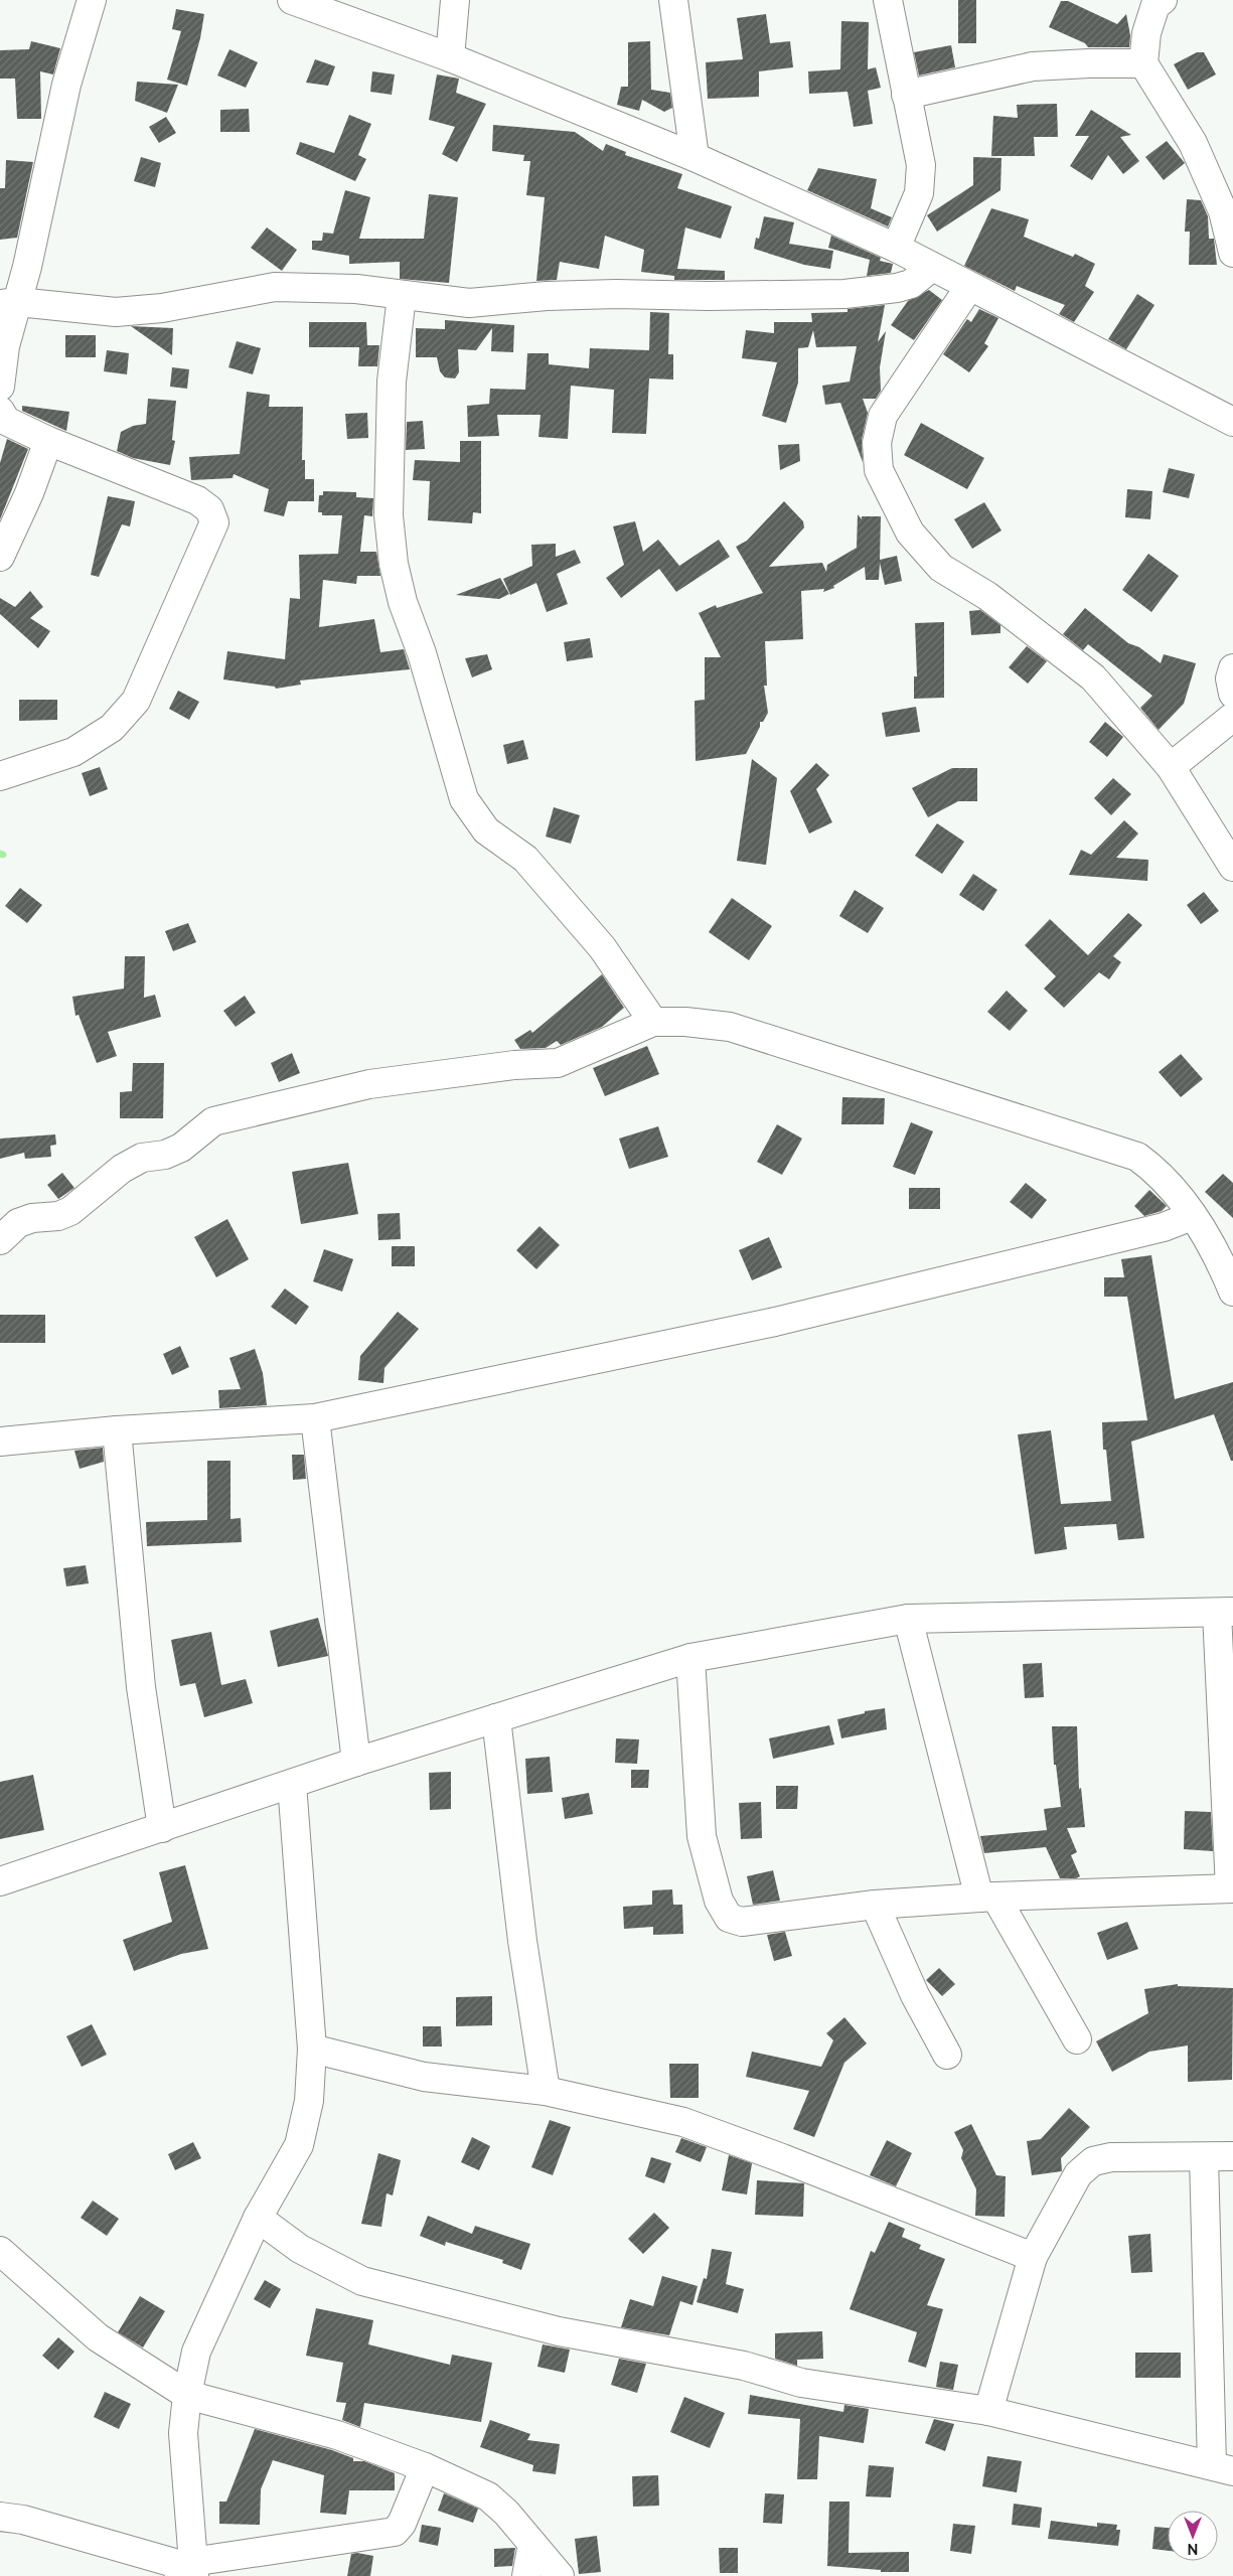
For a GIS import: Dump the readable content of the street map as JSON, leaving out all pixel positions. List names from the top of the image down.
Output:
{
  "north": "bottom"
}
